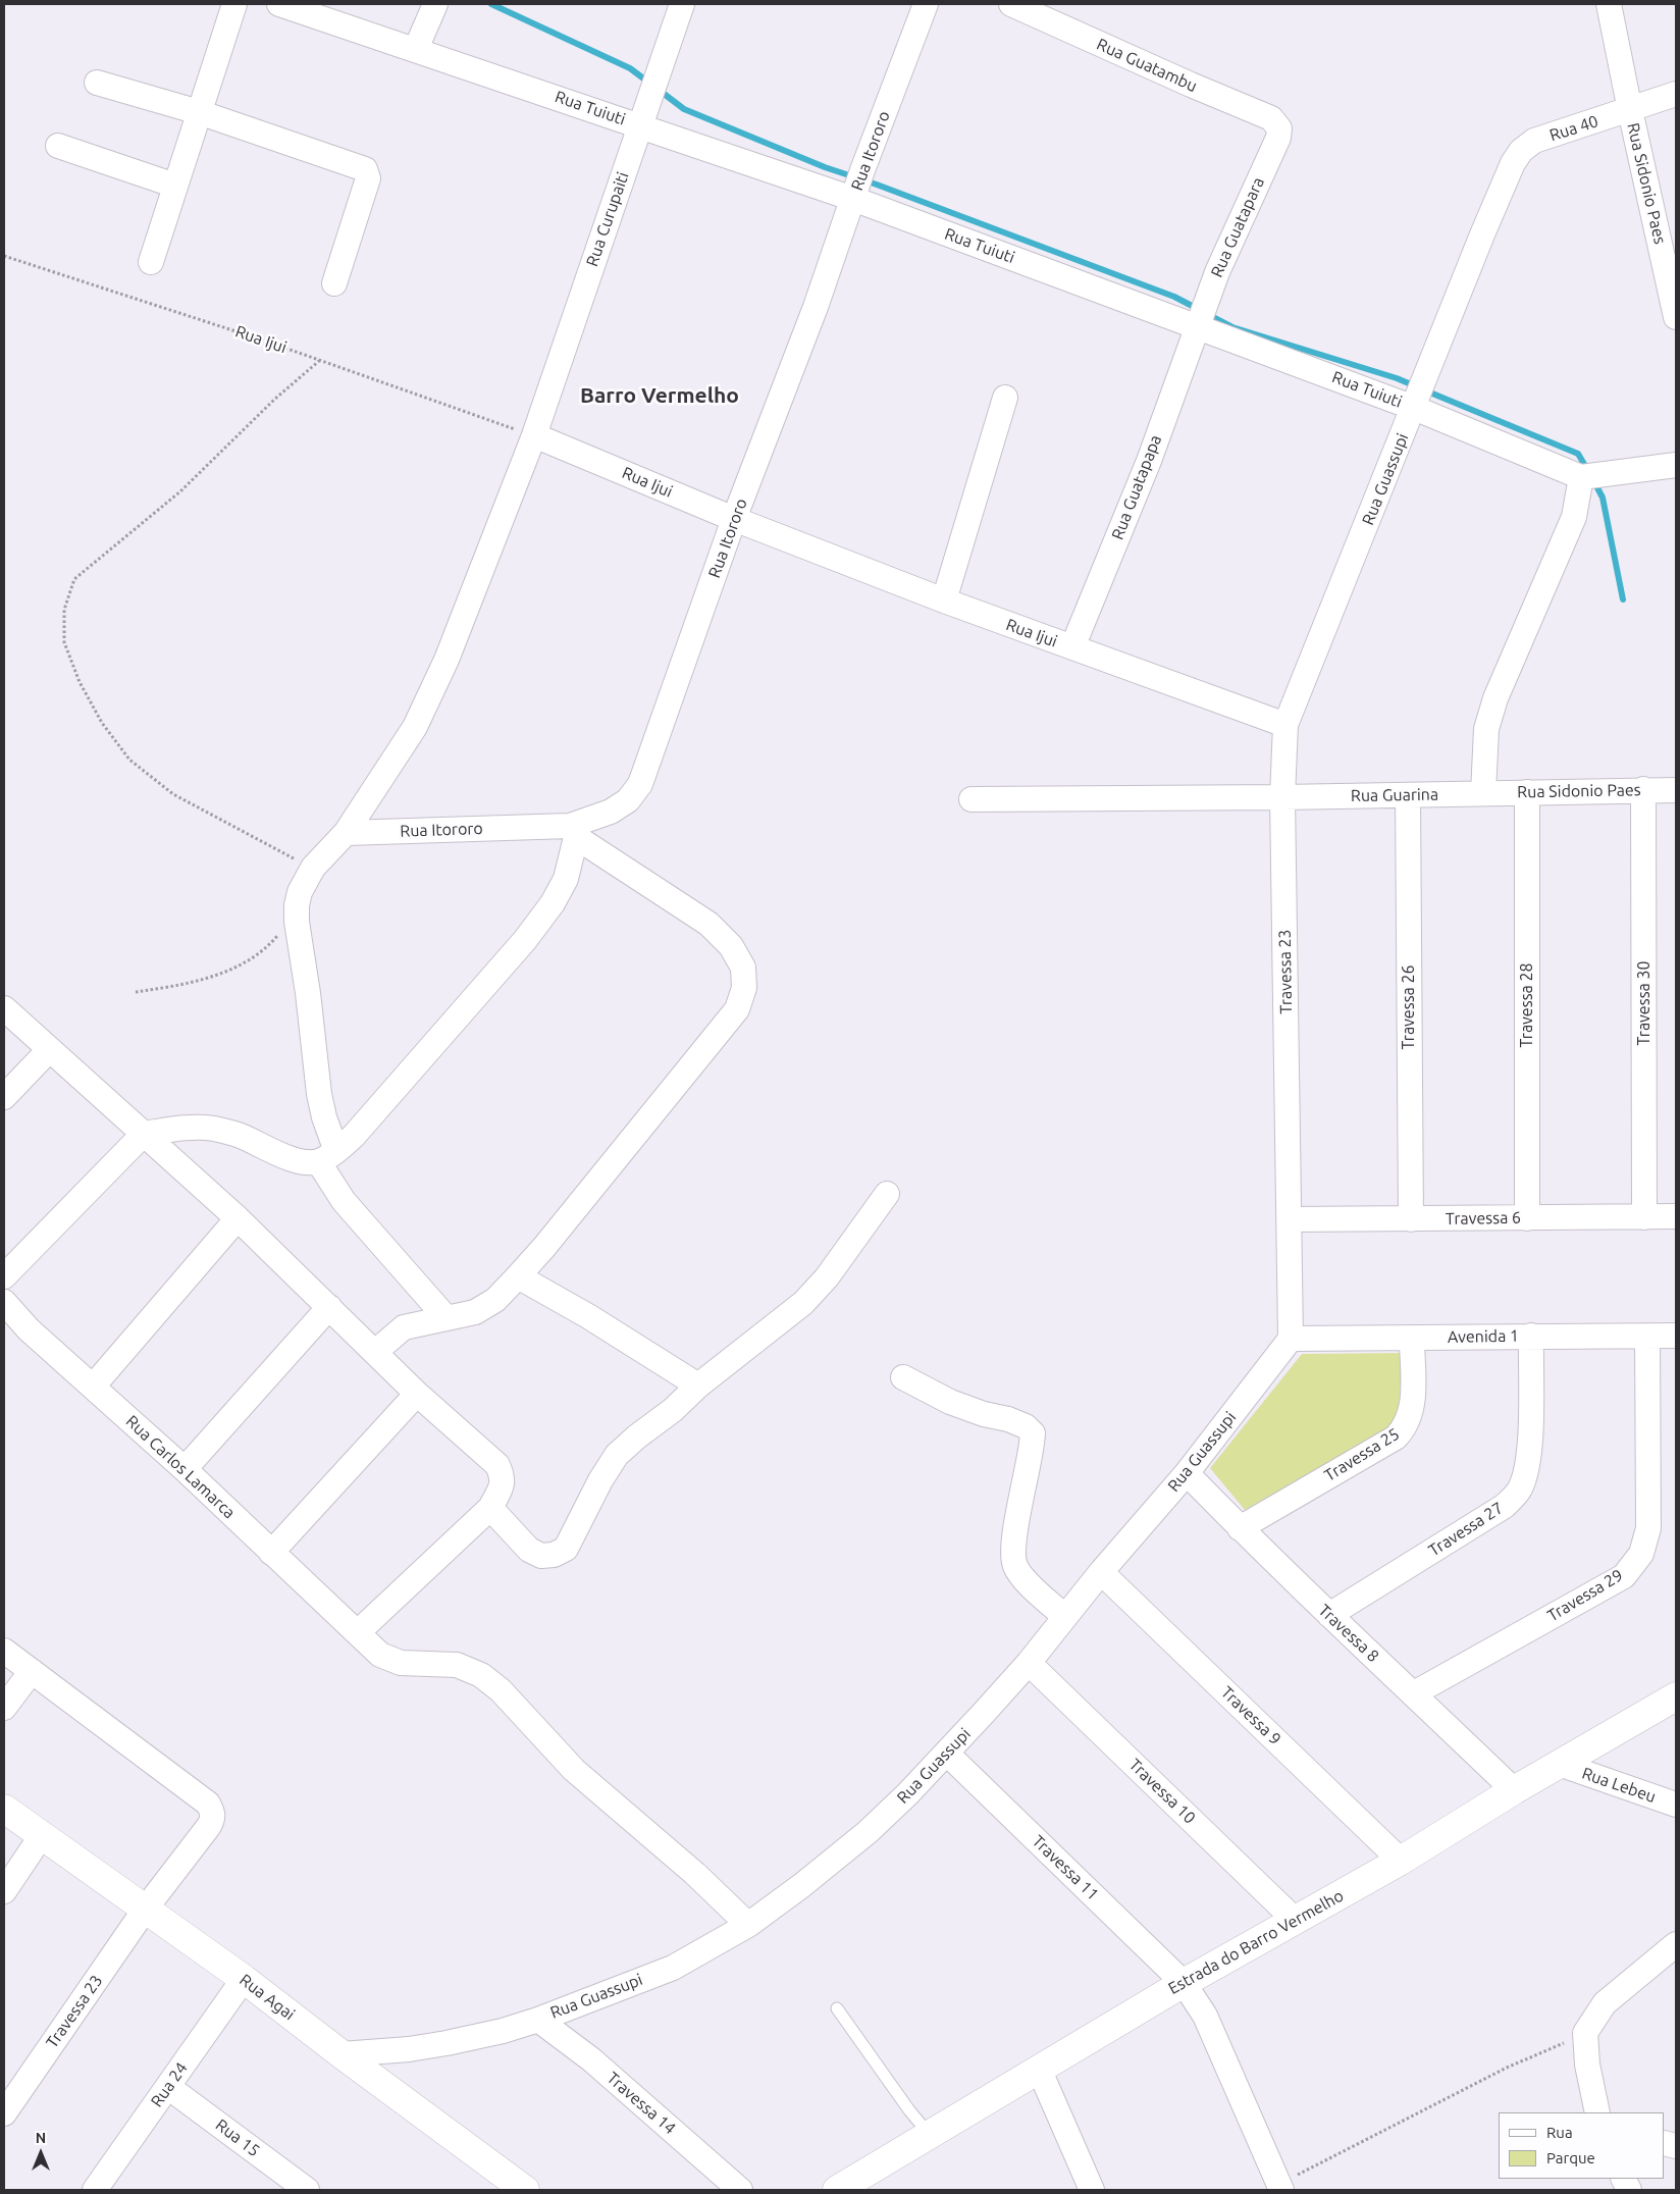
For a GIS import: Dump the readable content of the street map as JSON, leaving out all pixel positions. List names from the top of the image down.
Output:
{
  "streets": {
    "street": [
      "Rua Guatambu",
      "Rua Tuiuti",
      "Rua 40",
      "Rua Itororo",
      "Rua Sidonio Paes",
      "Rua Curupaiti",
      "Rua Guatapara",
      "Rua Ijui",
      "Rua Guassupi",
      "Rua Guatapapa",
      "Rua Guarina",
      "Travessa 23",
      "Travessa 30",
      "Travessa 28",
      "Travessa 26",
      "Travessa 6",
      "Avenida 1",
      "Travessa 25",
      "Rua Carlos Lamarca",
      "Travessa 27",
      "Travessa 29",
      "Travessa 8",
      "Travessa 9",
      "Rua Lebeu",
      "Travessa 10",
      "Travessa 11",
      "Estrada do Barro Vermelho",
      "Rua Agai",
      "Rua 24",
      "Travessa 14",
      "Rua 15"
    ]
  },
  "crossings": [
    ["Rua Guatambu", "Rua Guatapara"],
    ["Rua Tuiuti", "Rua Itororo"],
    ["Rua Tuiuti", "Rua Curupaiti"],
    ["Rua Tuiuti", "Rua Guatapara"],
    ["Rua Tuiuti", "Rua Guassupi"],
    ["Rua Tuiuti", "Rua Guatapapa"],
    ["Rua 40", "Rua Sidonio Paes"],
    ["Rua 40", "Rua Guassupi"],
    ["Rua Itororo", "Rua Curupaiti"],
    ["Rua Itororo", "Rua Ijui"],
    ["Rua Sidonio Paes", "Rua Guarina"],
    ["Rua Sidonio Paes", "Travessa 30"],
    ["Rua Sidonio Paes", "Travessa 28"],
    ["Rua Curupaiti", "Rua Ijui"],
    ["Rua Guatapara", "Rua Guatapapa"],
    ["Rua Ijui", "Rua Guassupi"],
    ["Rua Ijui", "Rua Guatapapa"],
    ["Rua Ijui", "Travessa 23"],
    ["Rua Guassupi", "Travessa 23"],
    ["Rua Guassupi", "Avenida 1"],
    ["Rua Guassupi", "Rua Carlos Lamarca"],
    ["Rua Guassupi", "Travessa 8"],
    ["Rua Guassupi", "Travessa 9"],
    ["Rua Guassupi", "Travessa 10"],
    ["Rua Guassupi", "Travessa 11"],
    ["Rua Guassupi", "Rua Agai"],
    ["Rua Guassupi", "Travessa 14"],
    ["Rua Guarina", "Travessa 23"],
    ["Rua Guarina", "Travessa 26"],
    ["Travessa 23", "Travessa 6"],
    ["Travessa 23", "Rua Agai"],
    ["Travessa 30", "Travessa 6"],
    ["Travessa 28", "Travessa 6"],
    ["Travessa 26", "Travessa 6"],
    ["Avenida 1", "Travessa 25"],
    ["Avenida 1", "Travessa 27"],
    ["Avenida 1", "Travessa 29"],
    ["Travessa 25", "Travessa 8"],
    ["Travessa 27", "Travessa 8"],
    ["Travessa 29", "Travessa 8"],
    ["Travessa 8", "Estrada do Barro Vermelho"],
    ["Travessa 9", "Estrada do Barro Vermelho"],
    ["Rua Lebeu", "Estrada do Barro Vermelho"],
    ["Travessa 10", "Estrada do Barro Vermelho"],
    ["Travessa 11", "Estrada do Barro Vermelho"],
    ["Rua Agai", "Rua 24"],
    ["Rua 24", "Rua 15"]
  ],
  "districts": ["Barro Vermelho"],
  "legend": ["Rua", "Parque"],
  "north": "top"
}
